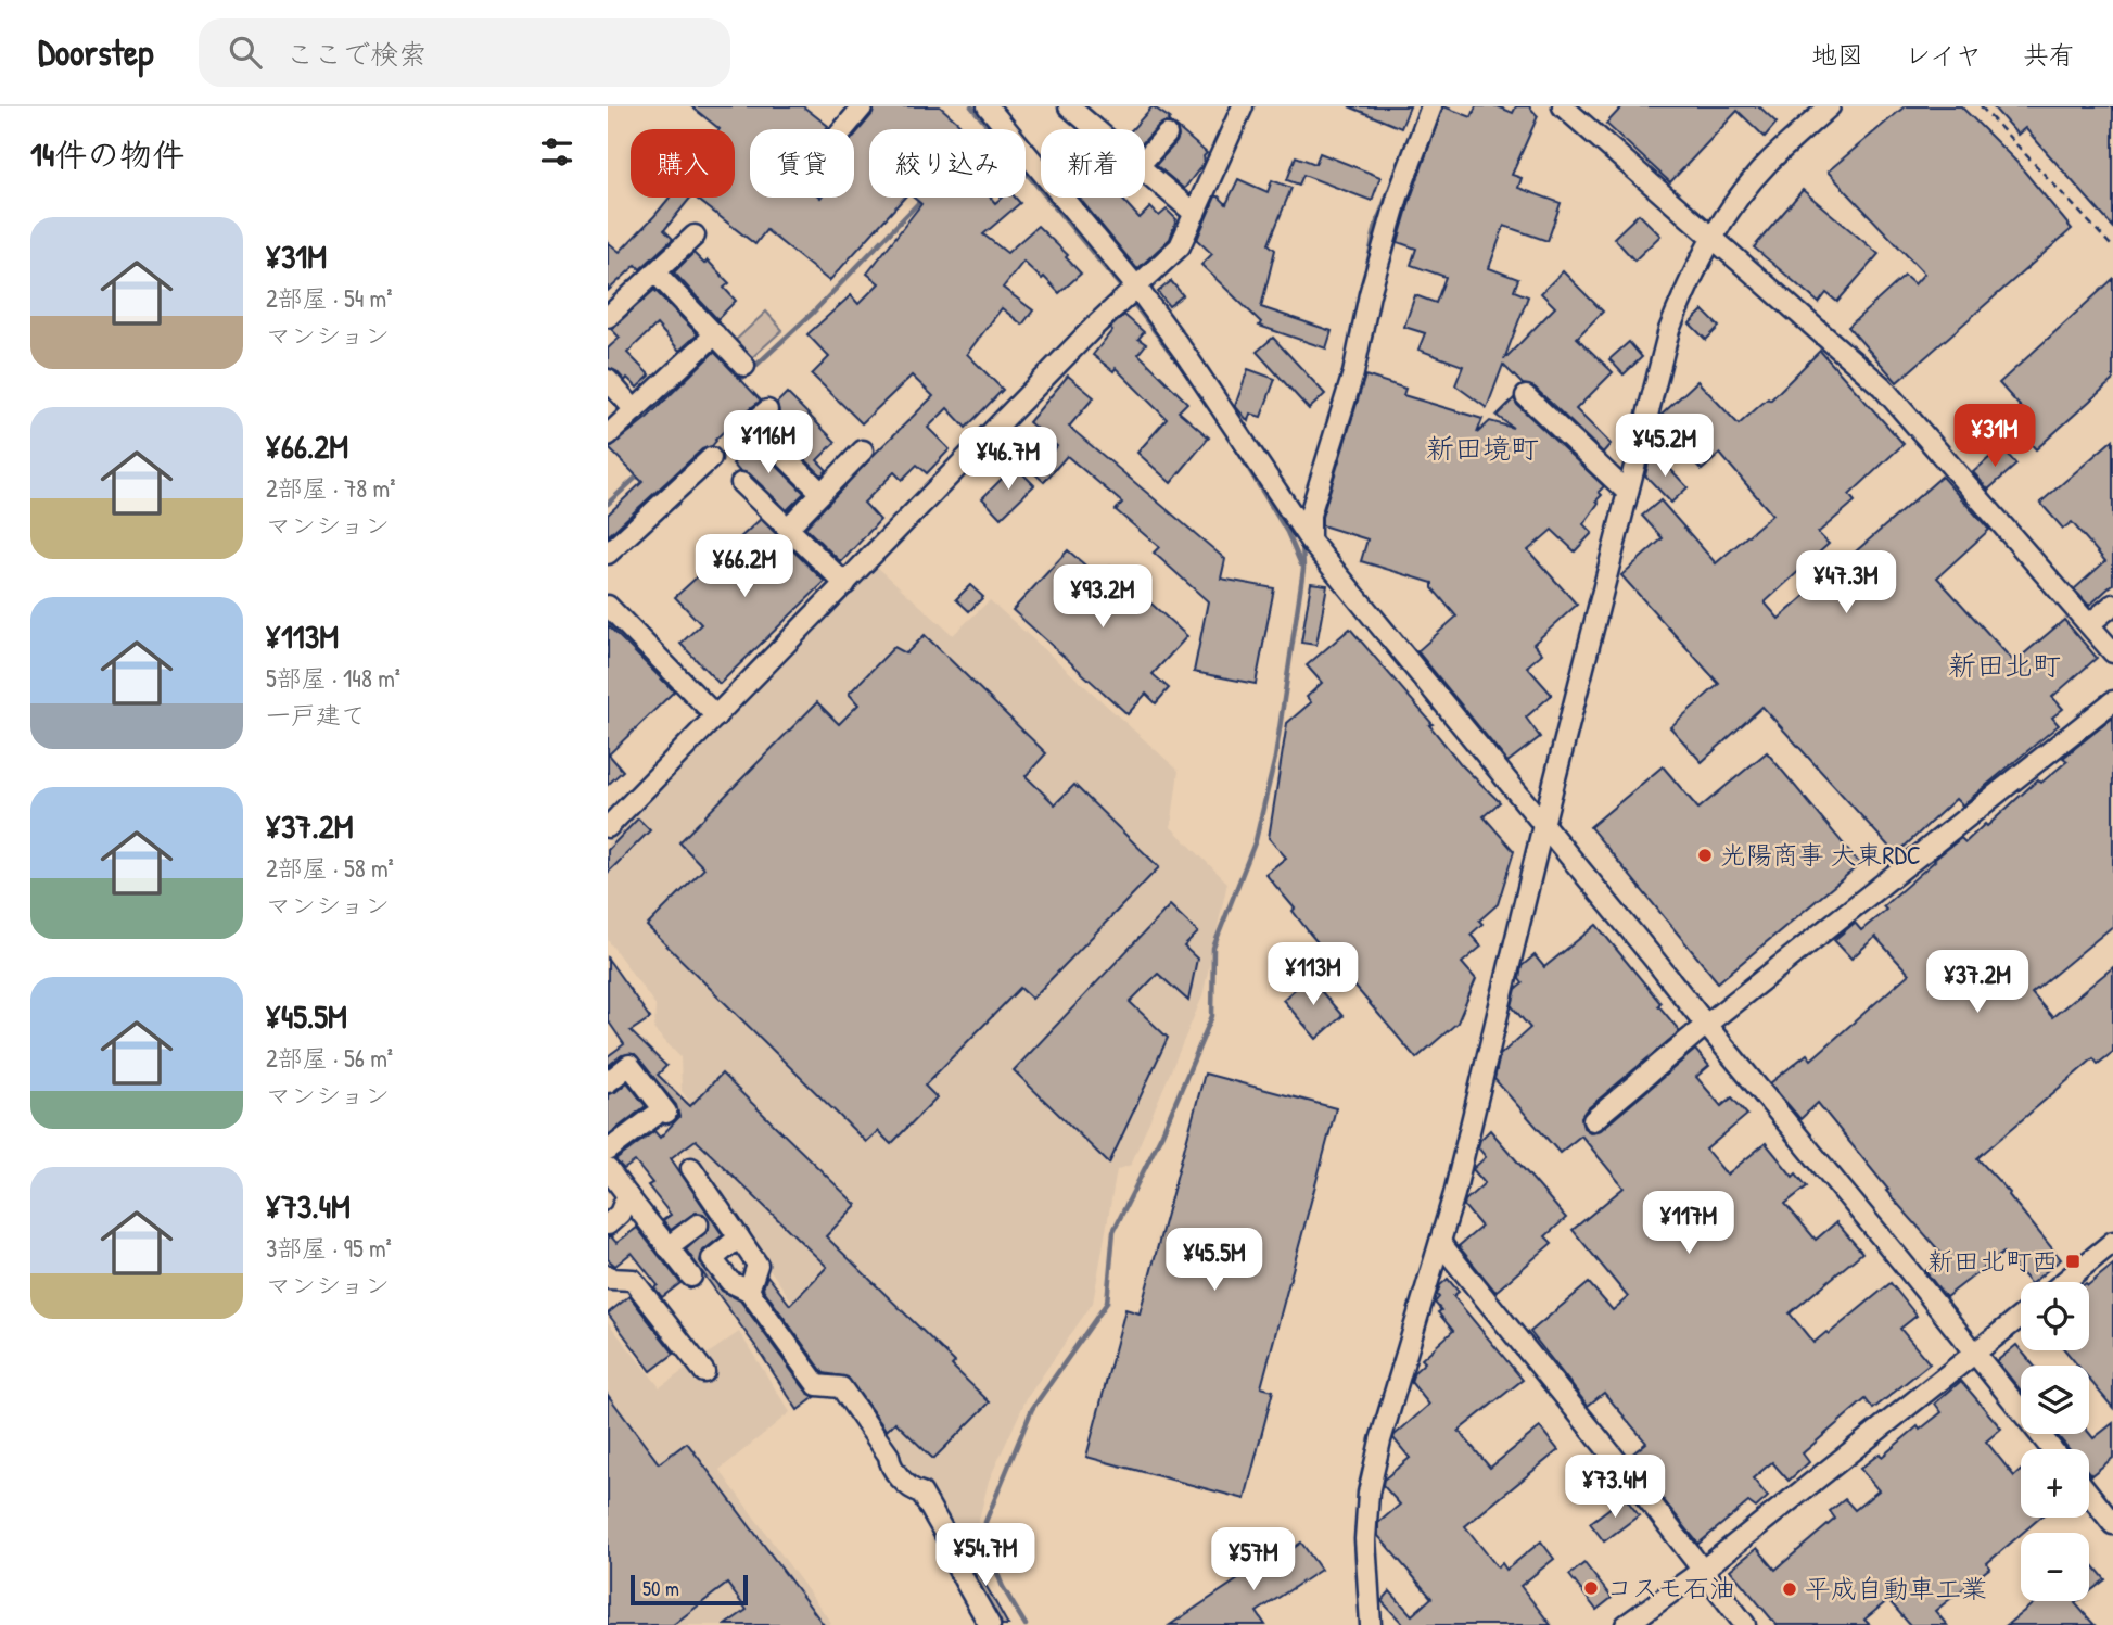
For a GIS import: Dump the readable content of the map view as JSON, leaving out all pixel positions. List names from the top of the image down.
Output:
{
  "districts": ["新田境町", "新田北町"],
  "places": {
    "other": ["光陽商事 大東RDC", "コスモ石油", "平成自動車工業"],
    "transit": ["新田北町西"]
  },
  "scale_bar": "50 m",
  "page": {
    "header": "Doorstep",
    "search": "ここで検索",
    "nav": ["地図", "レイヤ", "共有"],
    "heading": "14件の物件",
    "chip": [
      "購入",
      "賃貸",
      "絞り込み",
      "新着"
    ],
    "list": [
      {
        "name": "¥31M",
        "note": "2部屋 · 54 m² · マンション"
      },
      {
        "name": "¥66.2M",
        "note": "2部屋 · 78 m² · マンション"
      },
      {
        "name": "¥113M",
        "note": "5部屋 · 148 m² · 一戸建て"
      },
      {
        "name": "¥37.2M",
        "note": "2部屋 · 58 m² · マンション"
      },
      {
        "name": "¥45.5M",
        "note": "2部屋 · 56 m² · マンション"
      },
      {
        "name": "¥73.4M",
        "note": "3部屋 · 95 m² · マンション"
      }
    ],
    "price": [
      "¥31M",
      "¥116M",
      "¥45.2M",
      "¥46.7M",
      "¥66.2M",
      "¥47.3M",
      "¥93.2M",
      "¥113M",
      "¥37.2M",
      "¥117M",
      "¥45.5M",
      "¥73.4M",
      "¥54.7M",
      "¥57M"
    ],
    "map_buttons": ["+", "−"],
    "scale": "50 m"
  }
}
